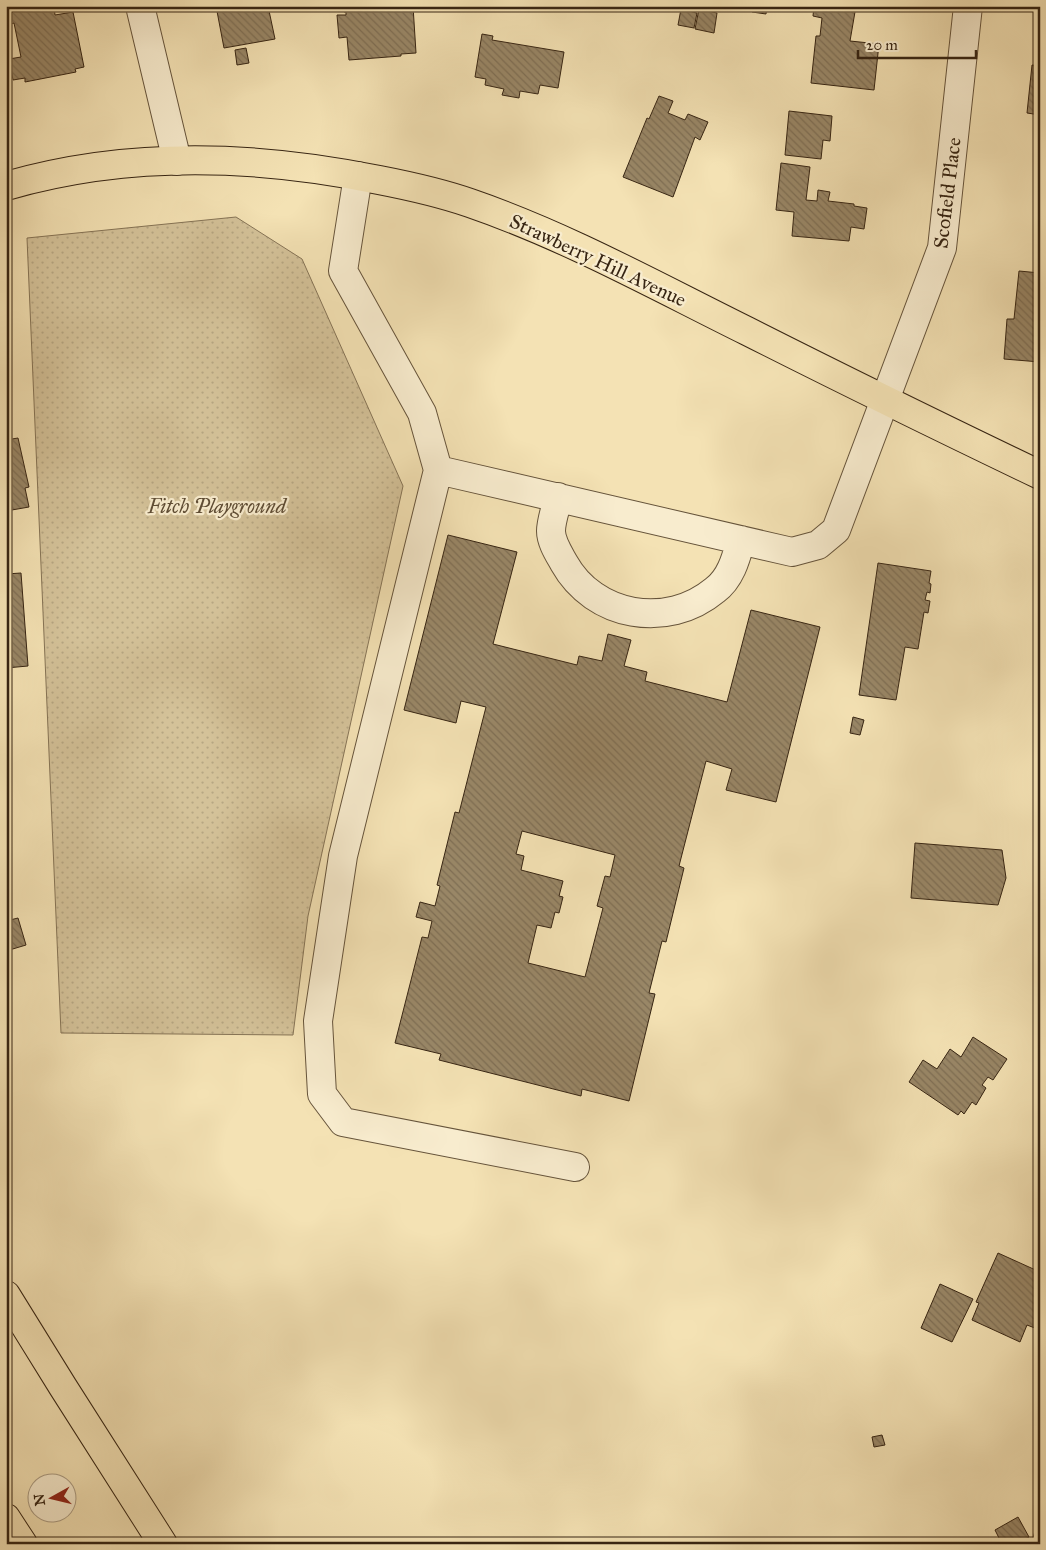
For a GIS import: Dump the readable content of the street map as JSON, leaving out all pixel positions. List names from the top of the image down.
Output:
{
  "streets": {
    "main road": ["Strawberry Hill Avenue"],
    "street": ["Scofield Place"]
  },
  "crossings": [
    ["Scofield Place", "Strawberry Hill Avenue"]
  ],
  "parks": ["Fitch Playground"],
  "scale_bar": "20 m",
  "north": "left"
}
